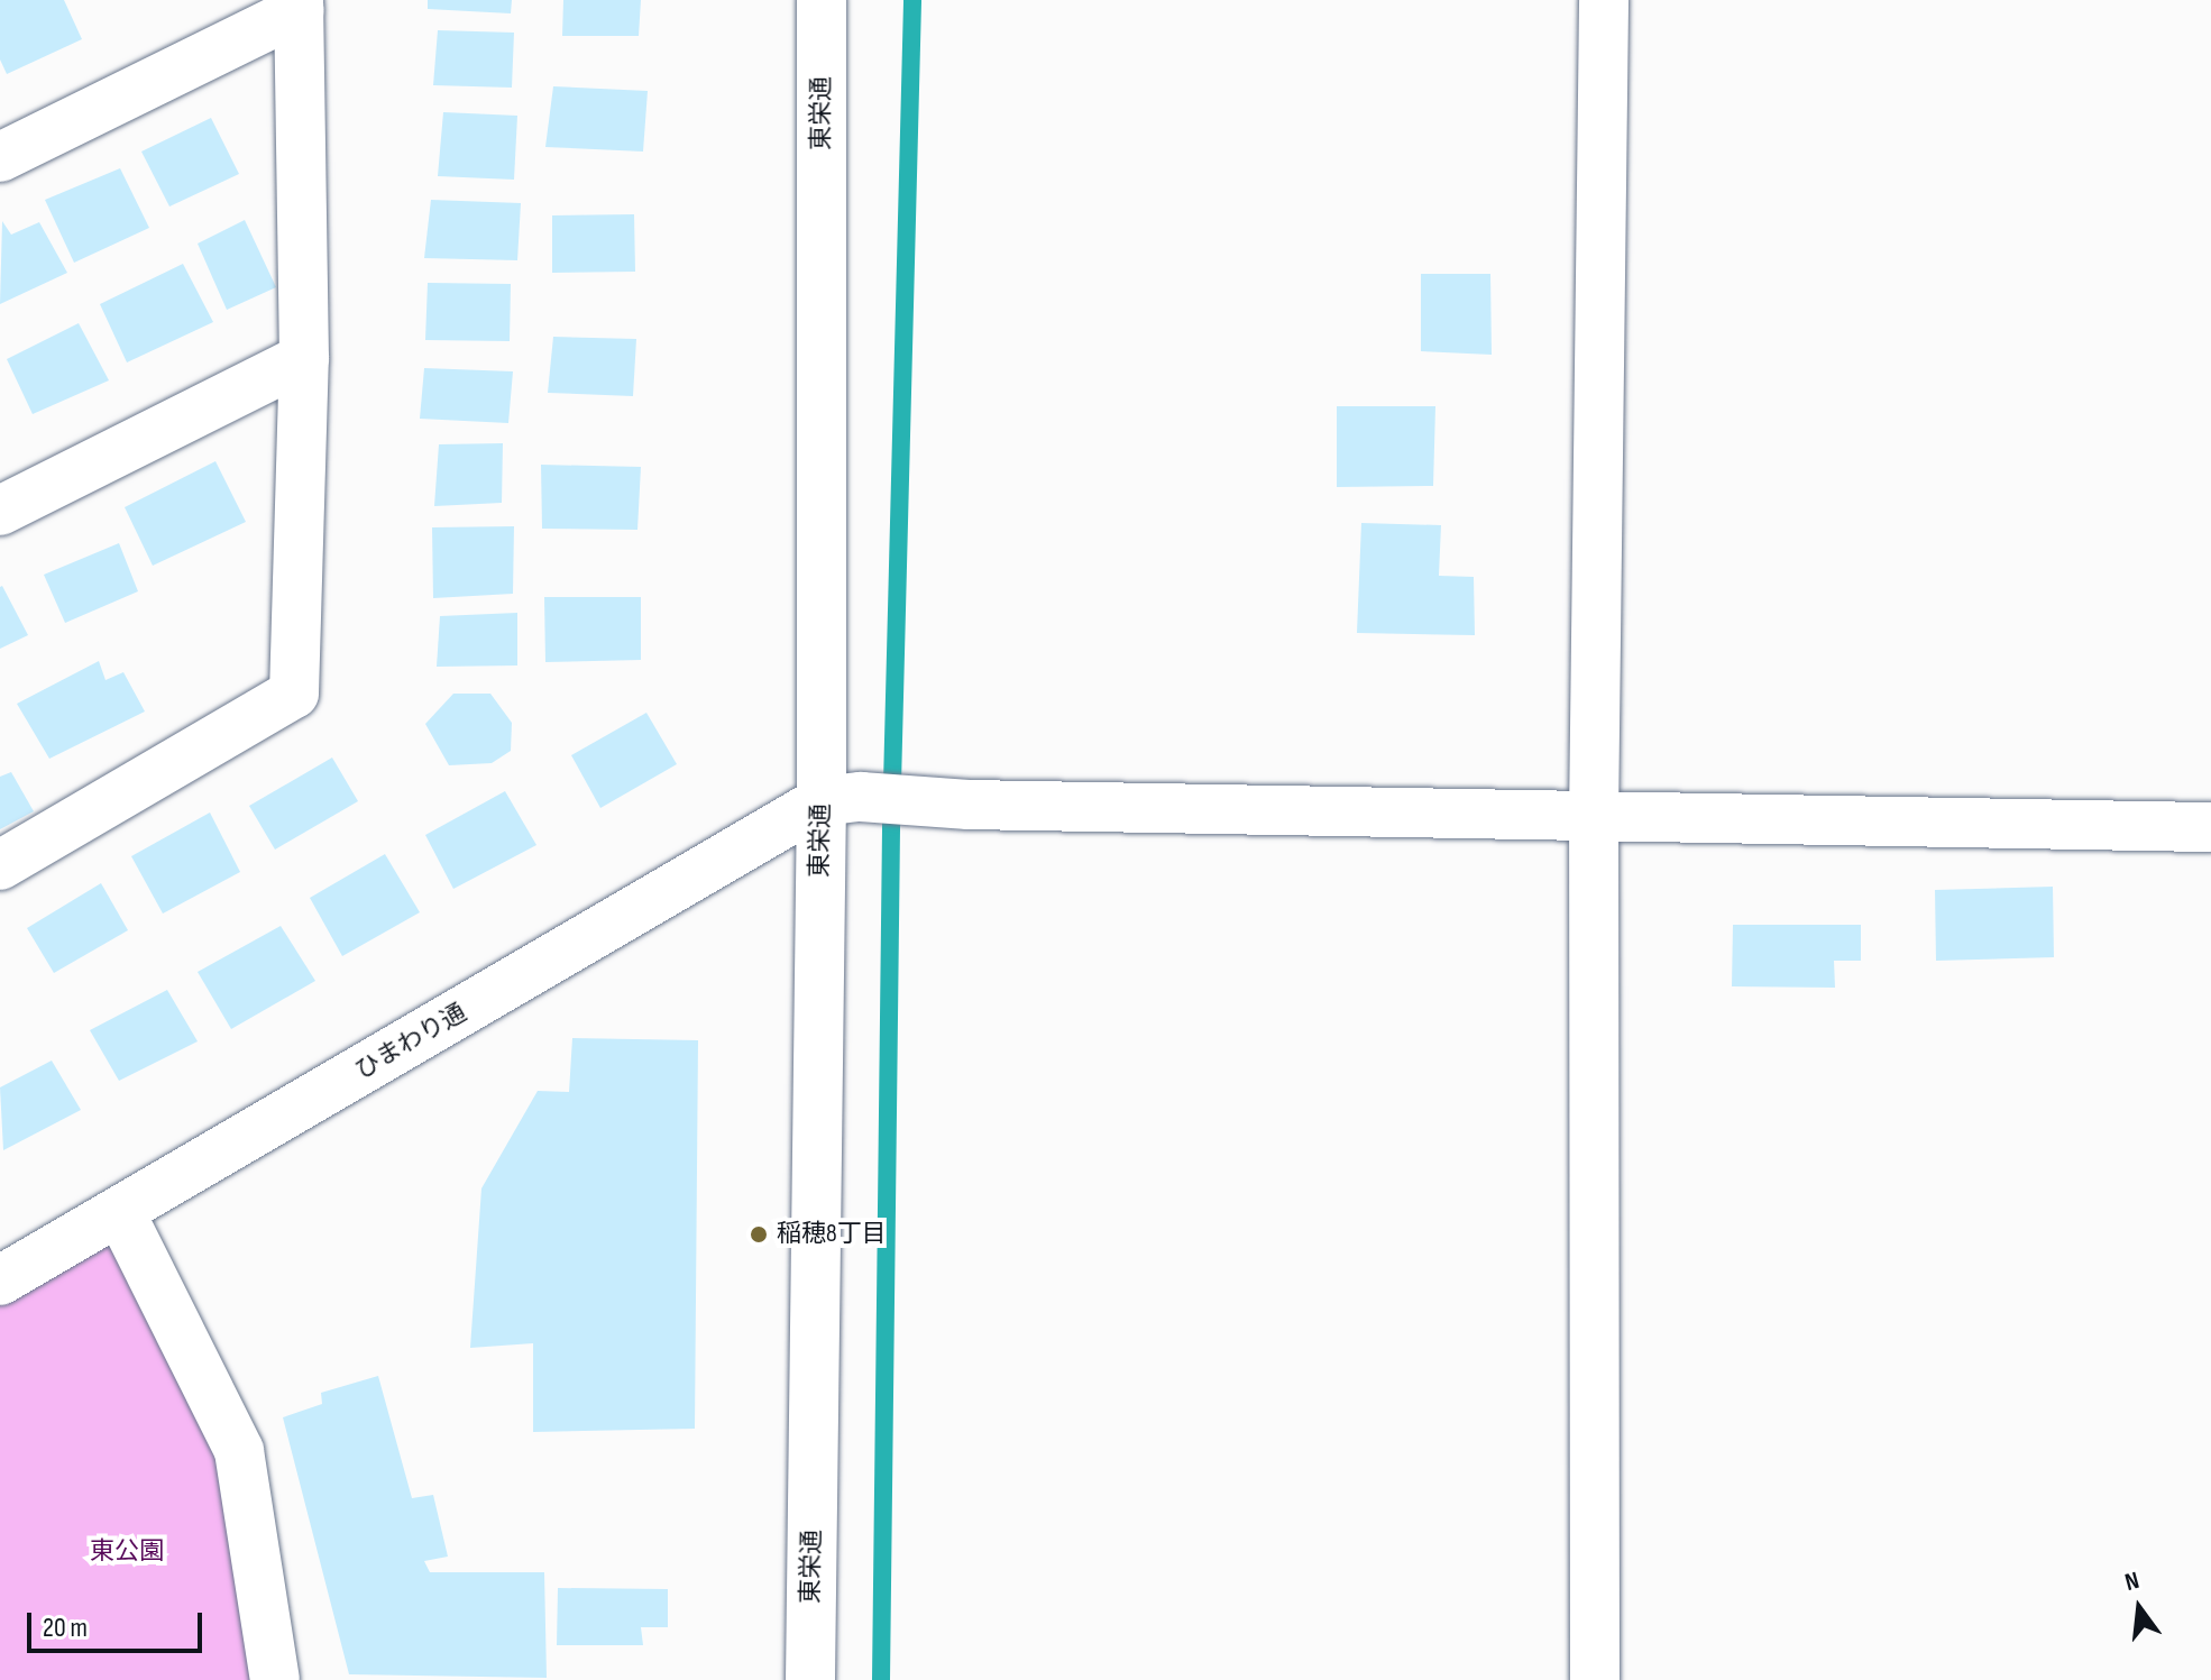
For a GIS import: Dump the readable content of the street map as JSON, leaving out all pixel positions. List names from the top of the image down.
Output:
{
  "streets": {
    "street": ["東栄通", "ひまわり通"]
  },
  "crossings": [
    ["東栄通", "ひまわり通"]
  ],
  "parks": ["東公園"],
  "places": ["稲穂8丁目"],
  "scale_bar": "20 m",
  "north": "top"
}
